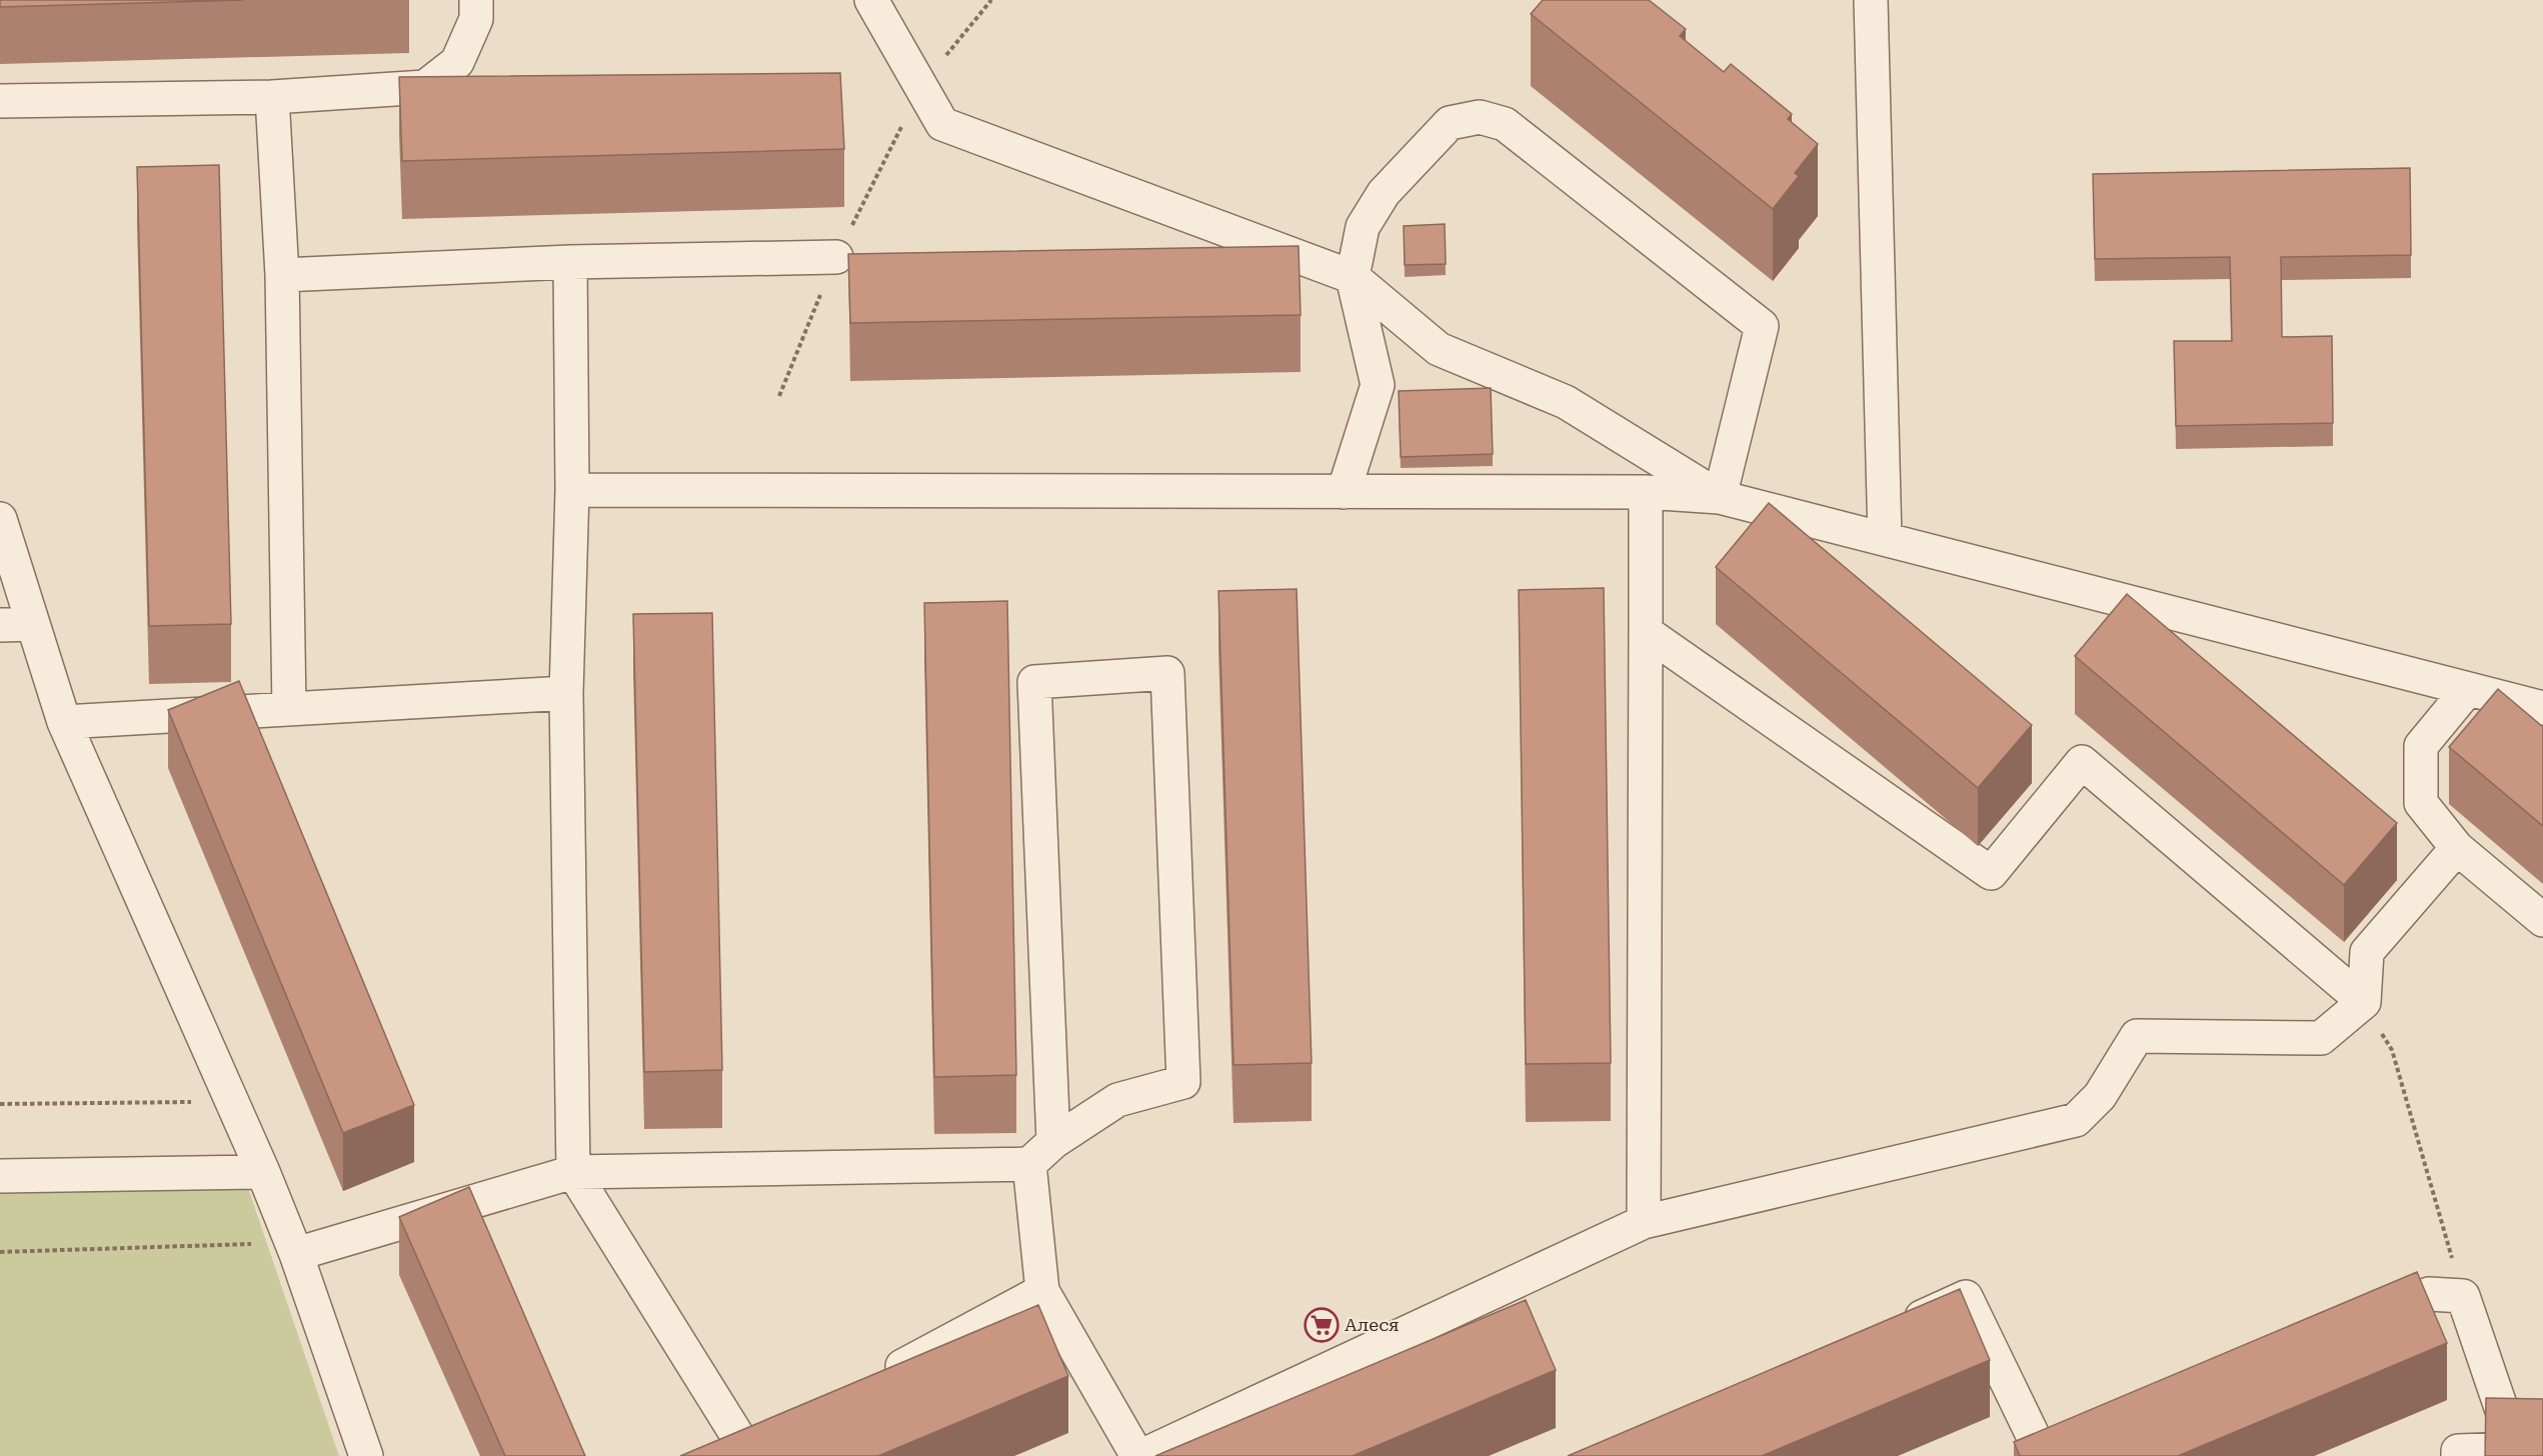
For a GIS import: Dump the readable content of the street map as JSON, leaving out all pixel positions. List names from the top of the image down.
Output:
{
  "places": {
    "supermarket": ["Алеся"]
  }
}
